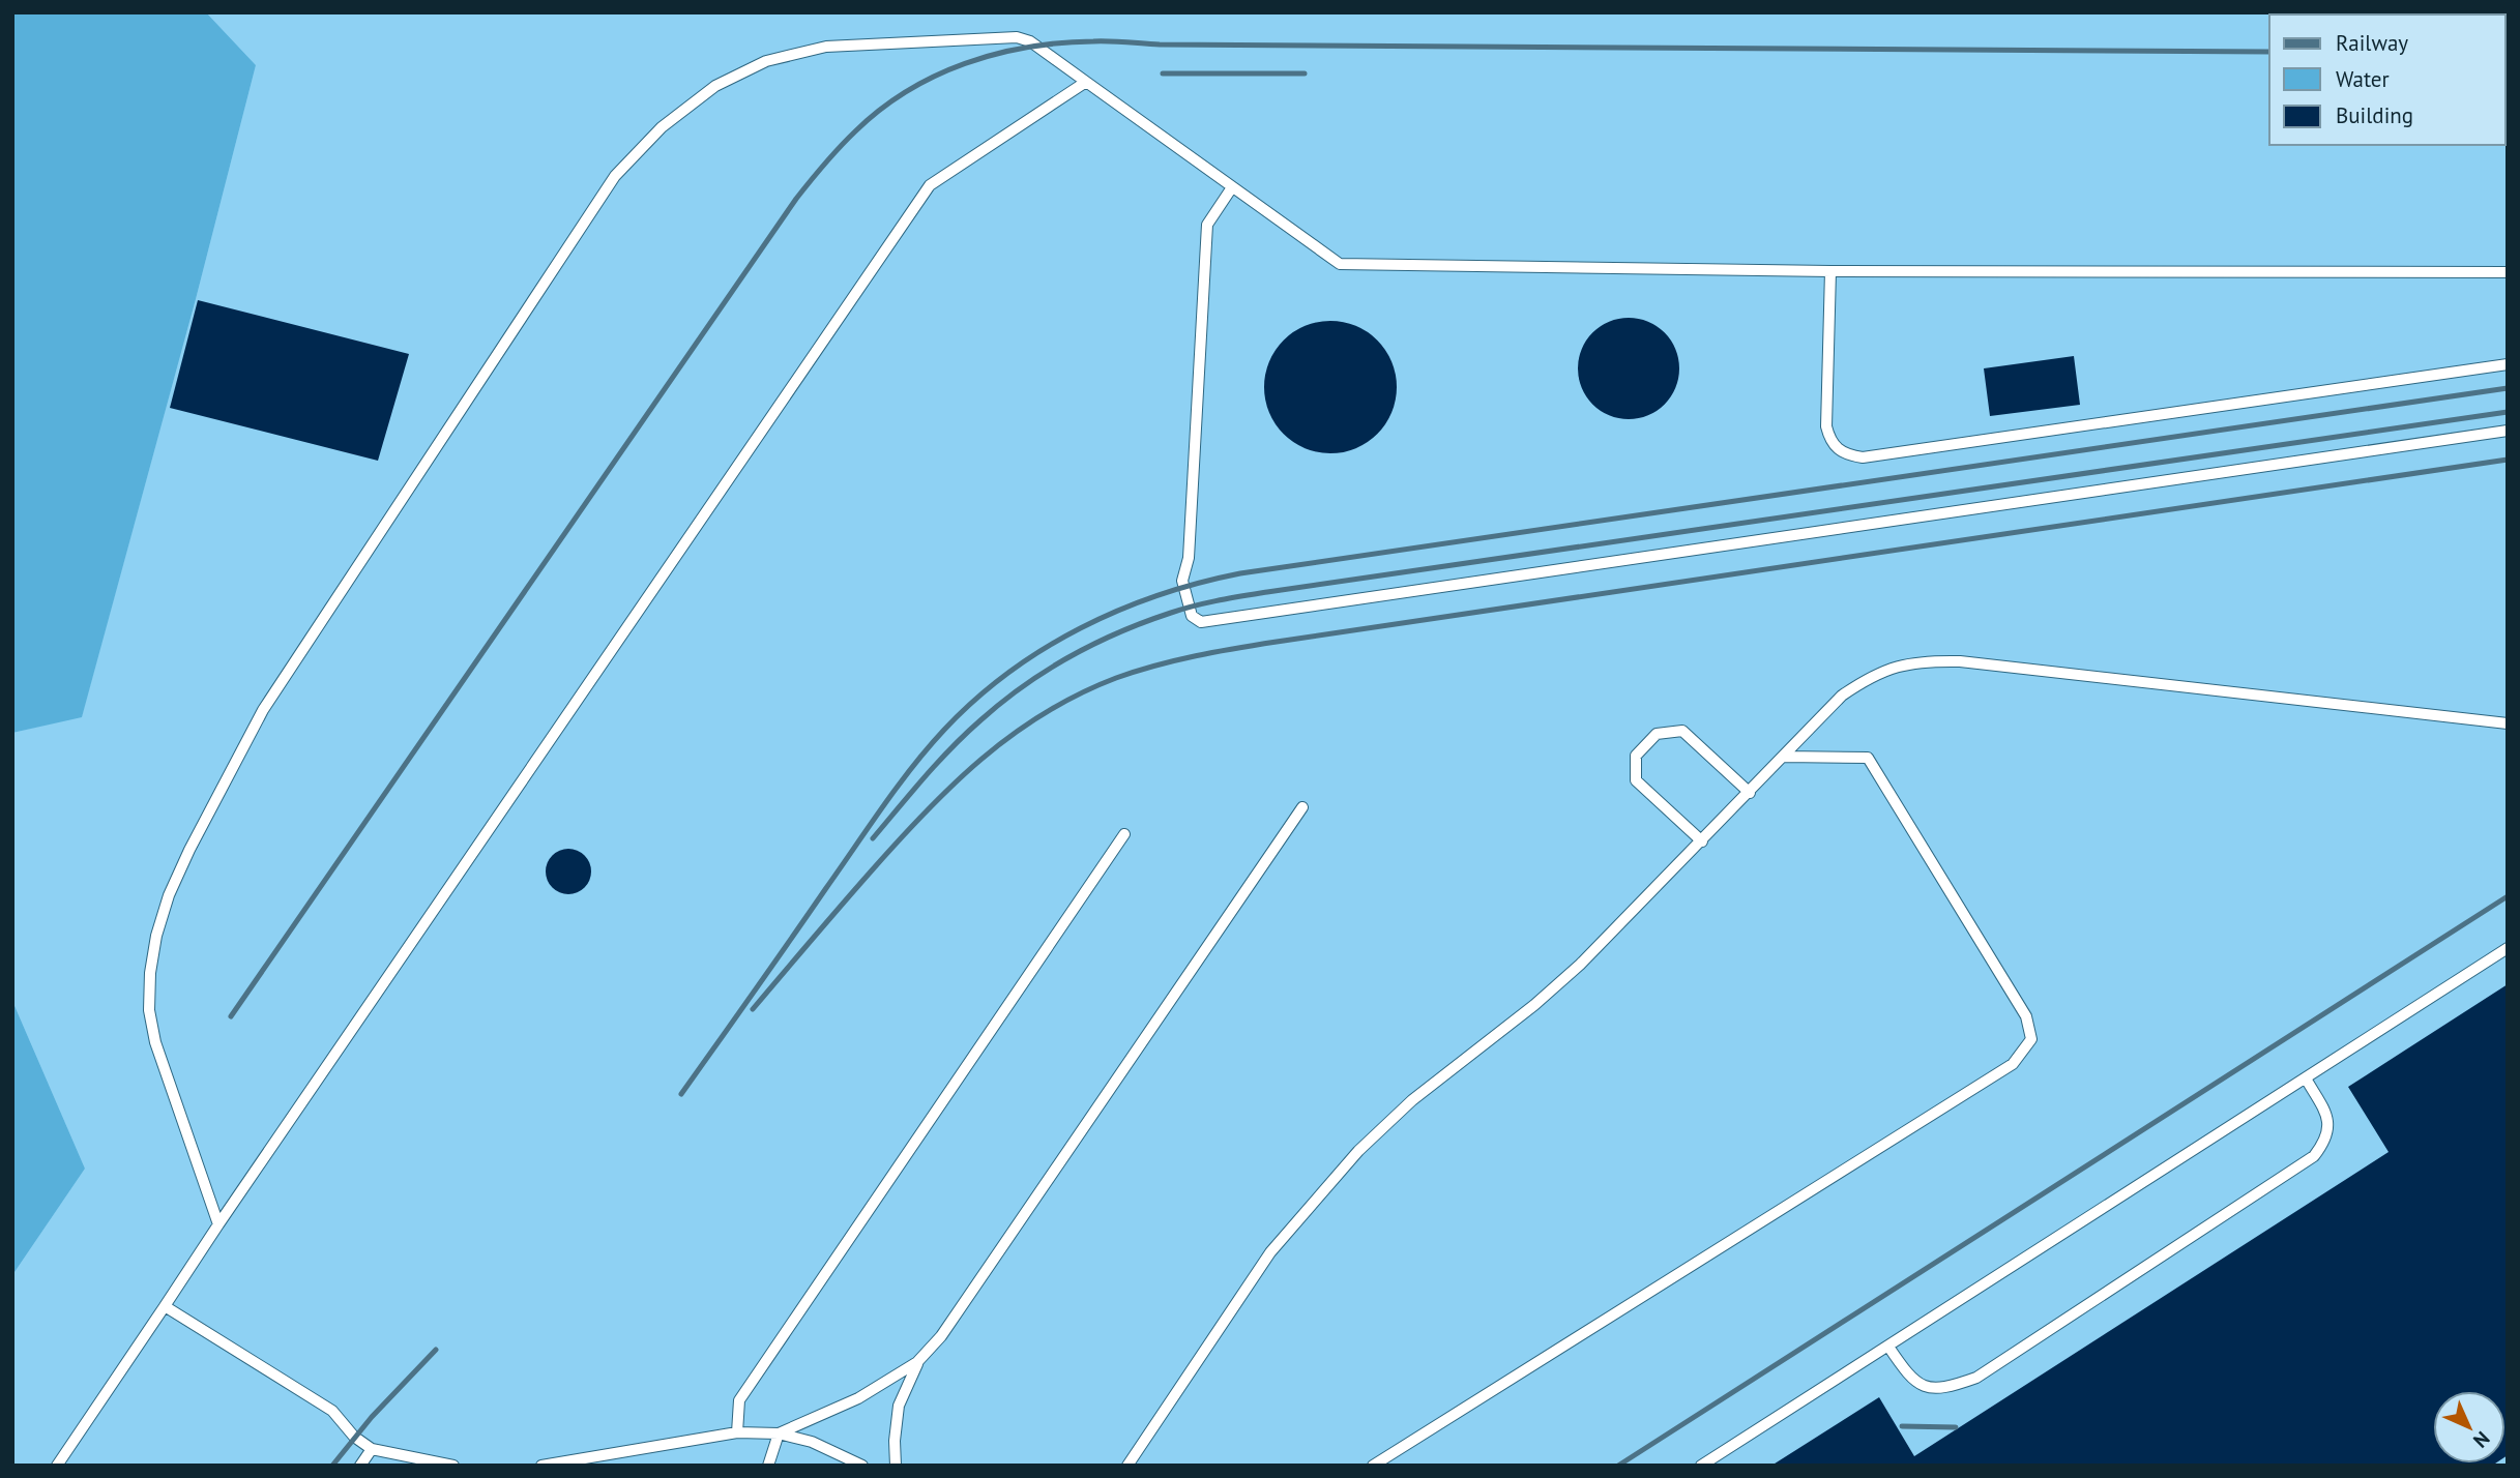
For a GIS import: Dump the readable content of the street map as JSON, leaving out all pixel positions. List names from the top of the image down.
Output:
{
  "legend": ["Railway", "Water", "Building"],
  "north": "bottom right"
}
